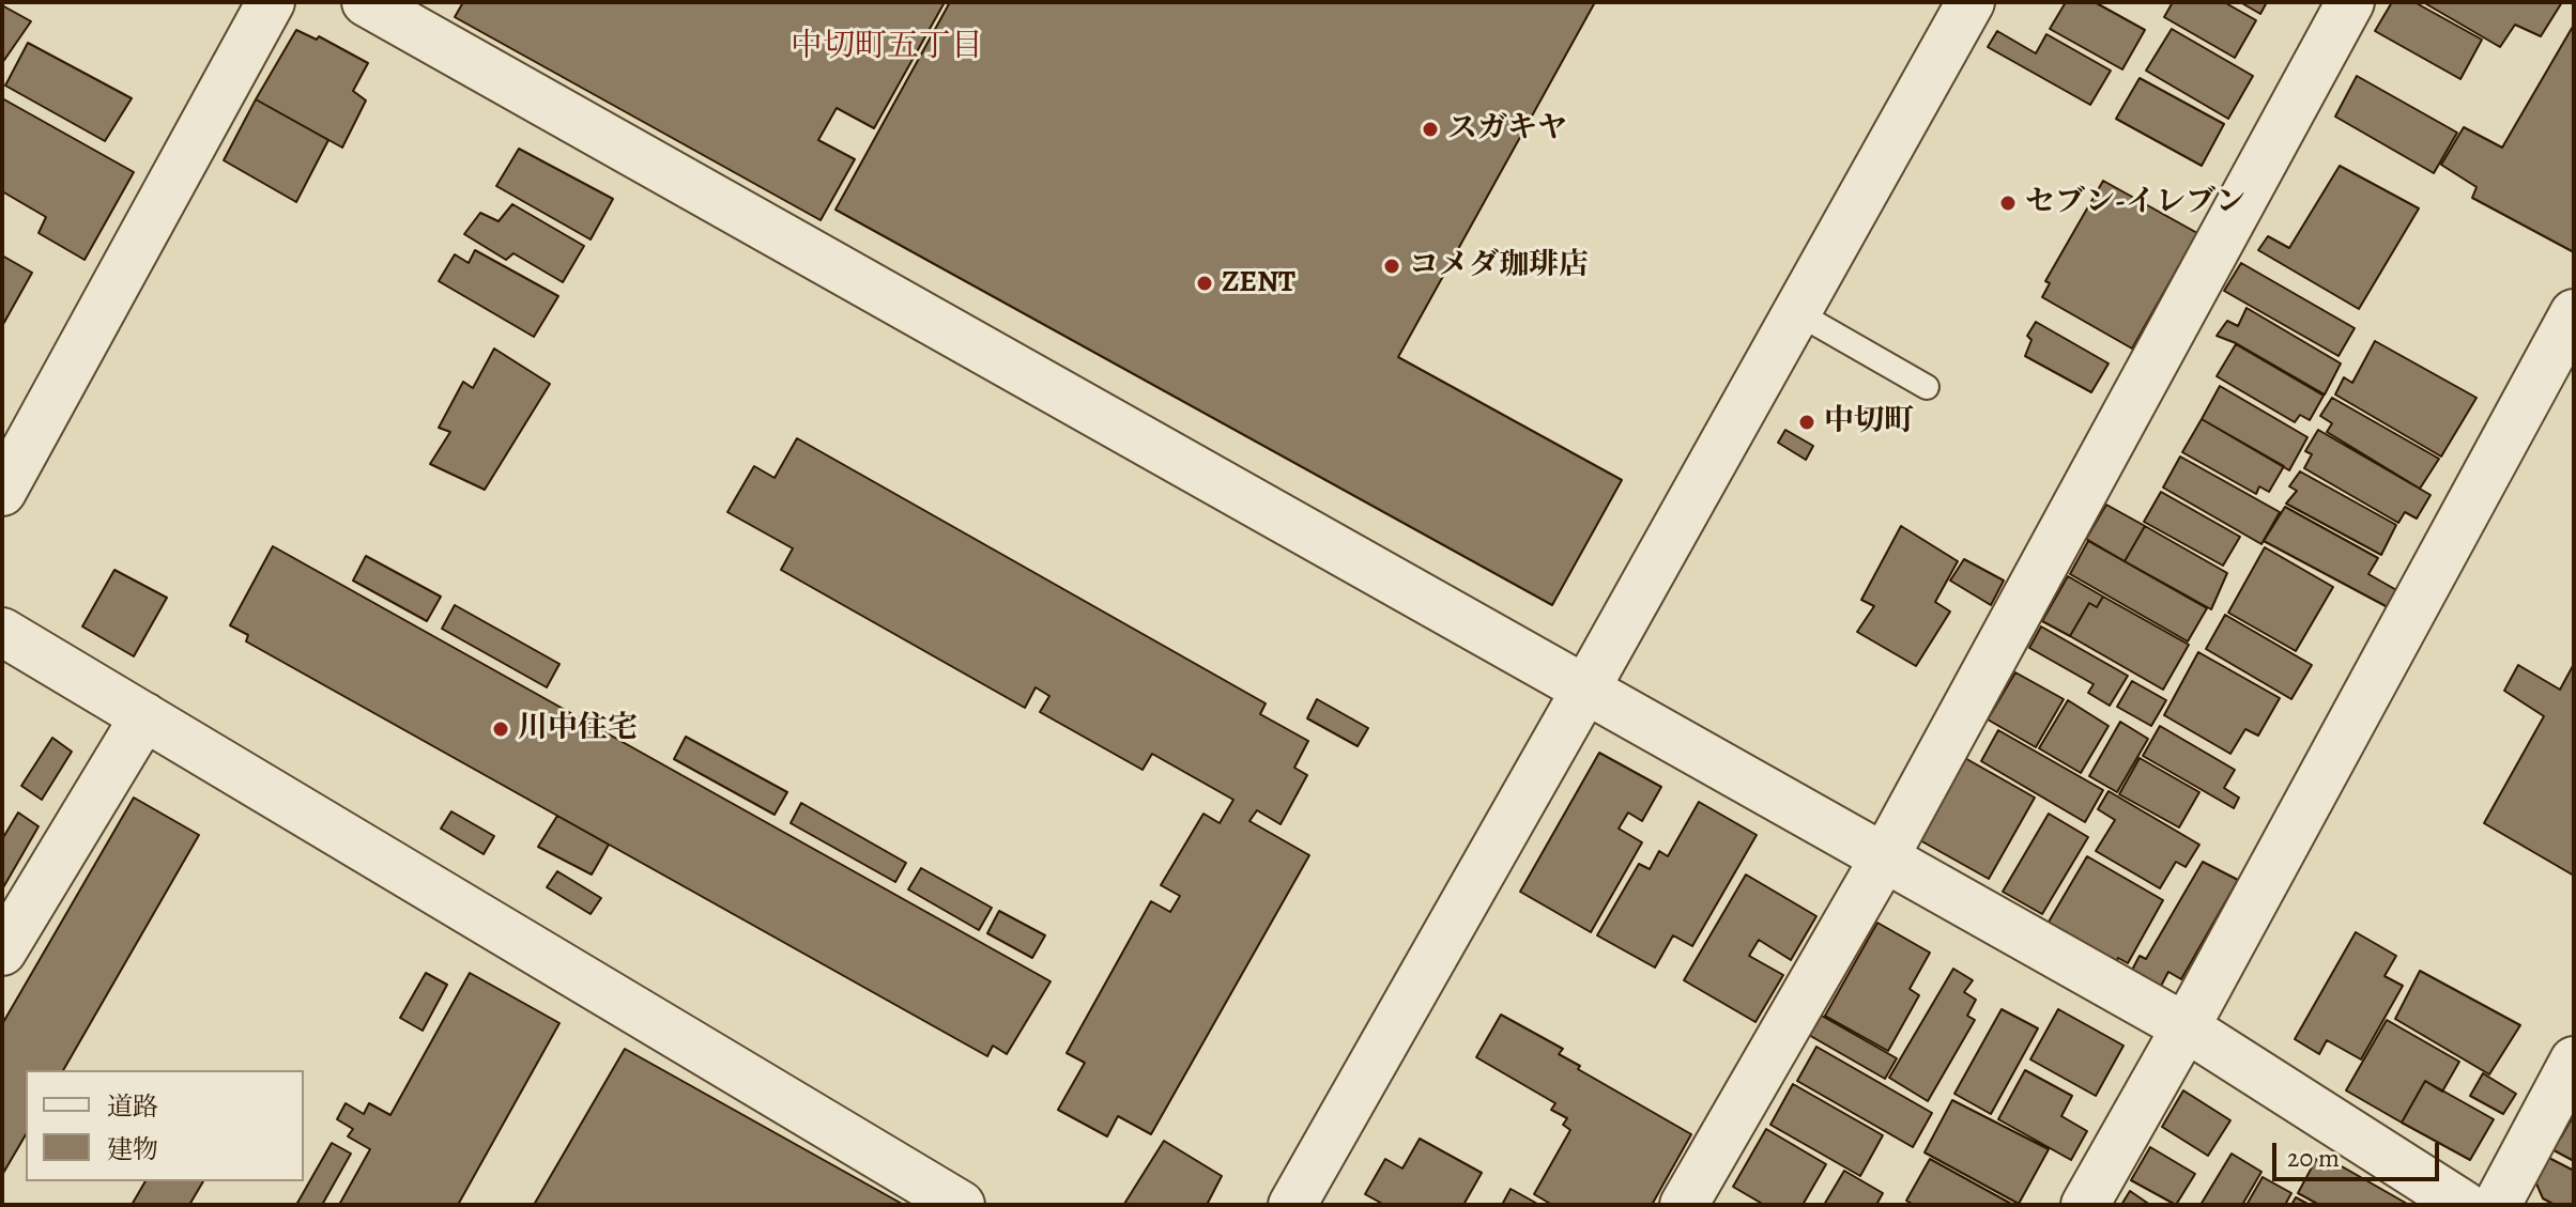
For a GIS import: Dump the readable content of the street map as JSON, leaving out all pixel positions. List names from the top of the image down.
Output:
{
  "districts": ["中切町五丁目"],
  "places": [
    "スガキヤ",
    "セブン-イレブン",
    "コメダ珈琲店",
    "ZENT",
    "中切町",
    "川中住宅"
  ],
  "legend": ["道路", "建物"],
  "scale_bar": "20 m"
}
